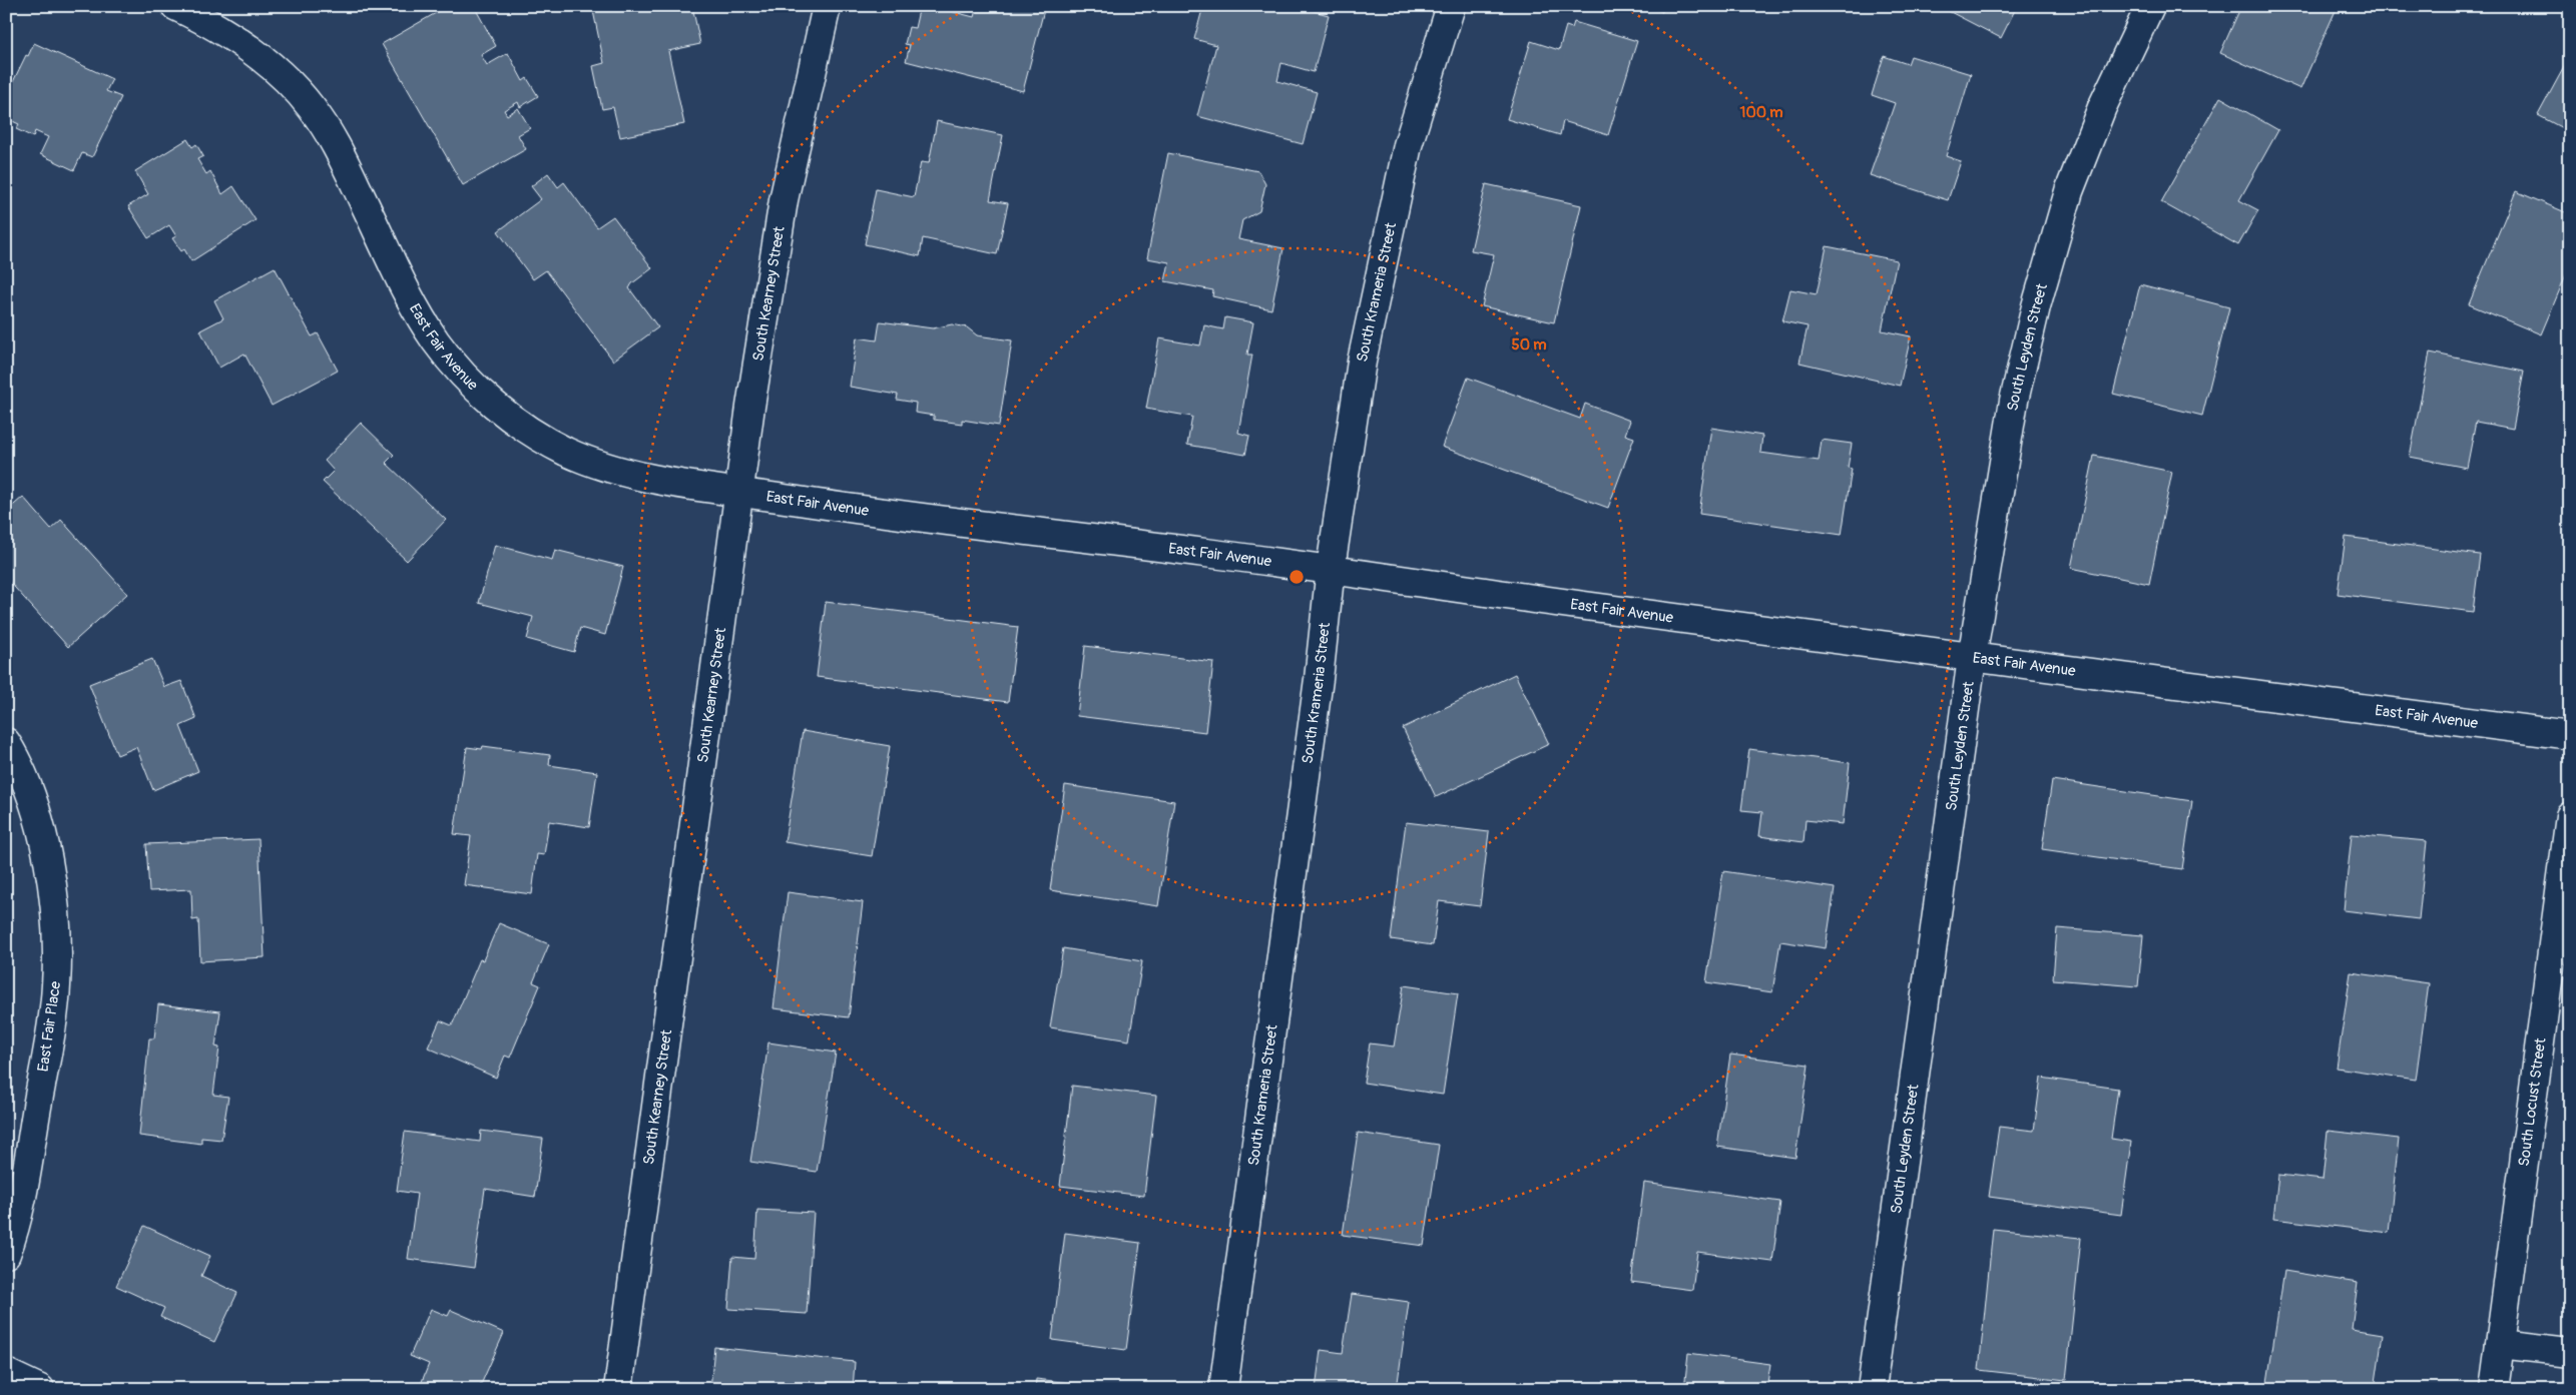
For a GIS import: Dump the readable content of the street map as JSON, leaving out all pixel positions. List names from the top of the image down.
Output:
{
  "streets": {
    "street": [
      "South Krameria Street",
      "South Kearney Street",
      "East Fair Avenue",
      "South Leyden Street",
      "East Fair Place",
      "South Locust Street"
    ]
  },
  "crossings": [
    ["South Krameria Street", "East Fair Avenue"],
    ["South Kearney Street", "East Fair Avenue"],
    ["East Fair Avenue", "South Leyden Street"]
  ],
  "rings": ["100 m", "50 m"]
}
